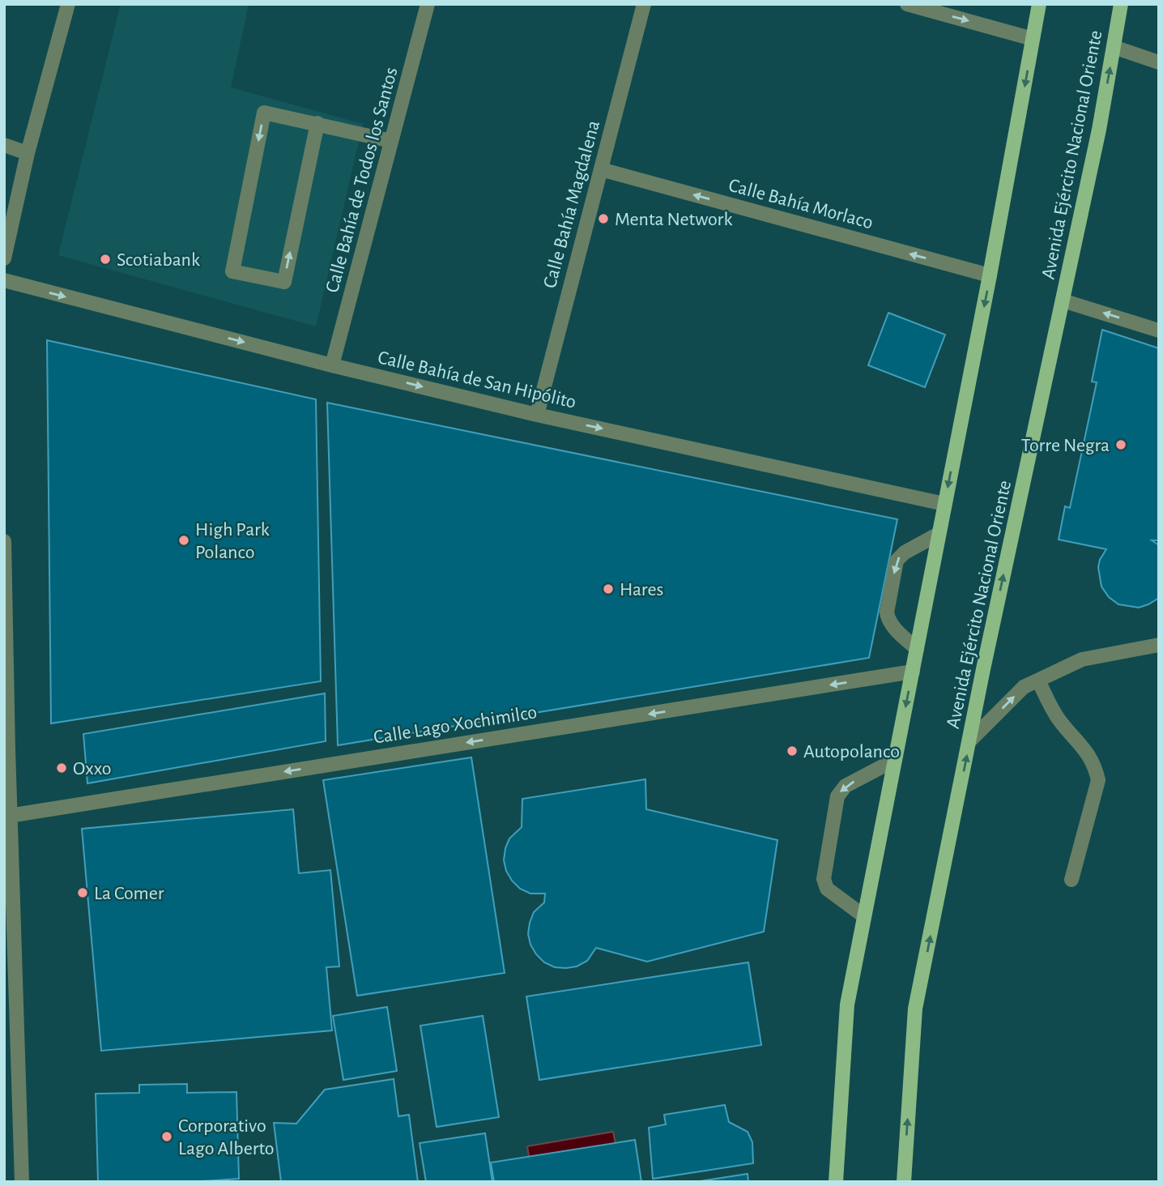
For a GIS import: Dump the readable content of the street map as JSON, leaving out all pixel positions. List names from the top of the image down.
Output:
{
  "streets": {
    "main road": ["Avenida Ejército Nacional Oriente"],
    "street": [
      "Calle Bahía de Todos los Santos",
      "Calle Bahía Morlaco",
      "Calle Bahía Magdalena",
      "Calle Bahía de San Hipólito",
      "Calle Lago Xochimilco"
    ]
  },
  "crossings": [
    ["Calle Bahía de Todos los Santos", "Calle Bahía de San Hipólito"],
    ["Calle Bahía Morlaco", "Calle Bahía Magdalena"],
    ["Calle Bahía Magdalena", "Calle Bahía de San Hipólito"]
  ],
  "one_way": ["Calle Bahía Morlaco", "Calle Bahía de San Hipólito", "Calle Lago Xochimilco"],
  "places": [
    "Menta Network",
    "Scotiabank",
    "Torre Negra",
    "High Park Polanco",
    "Hares",
    "Autopolanco",
    "Oxxo",
    "La Comer",
    "Corporativo Lago Alberto"
  ]
}
